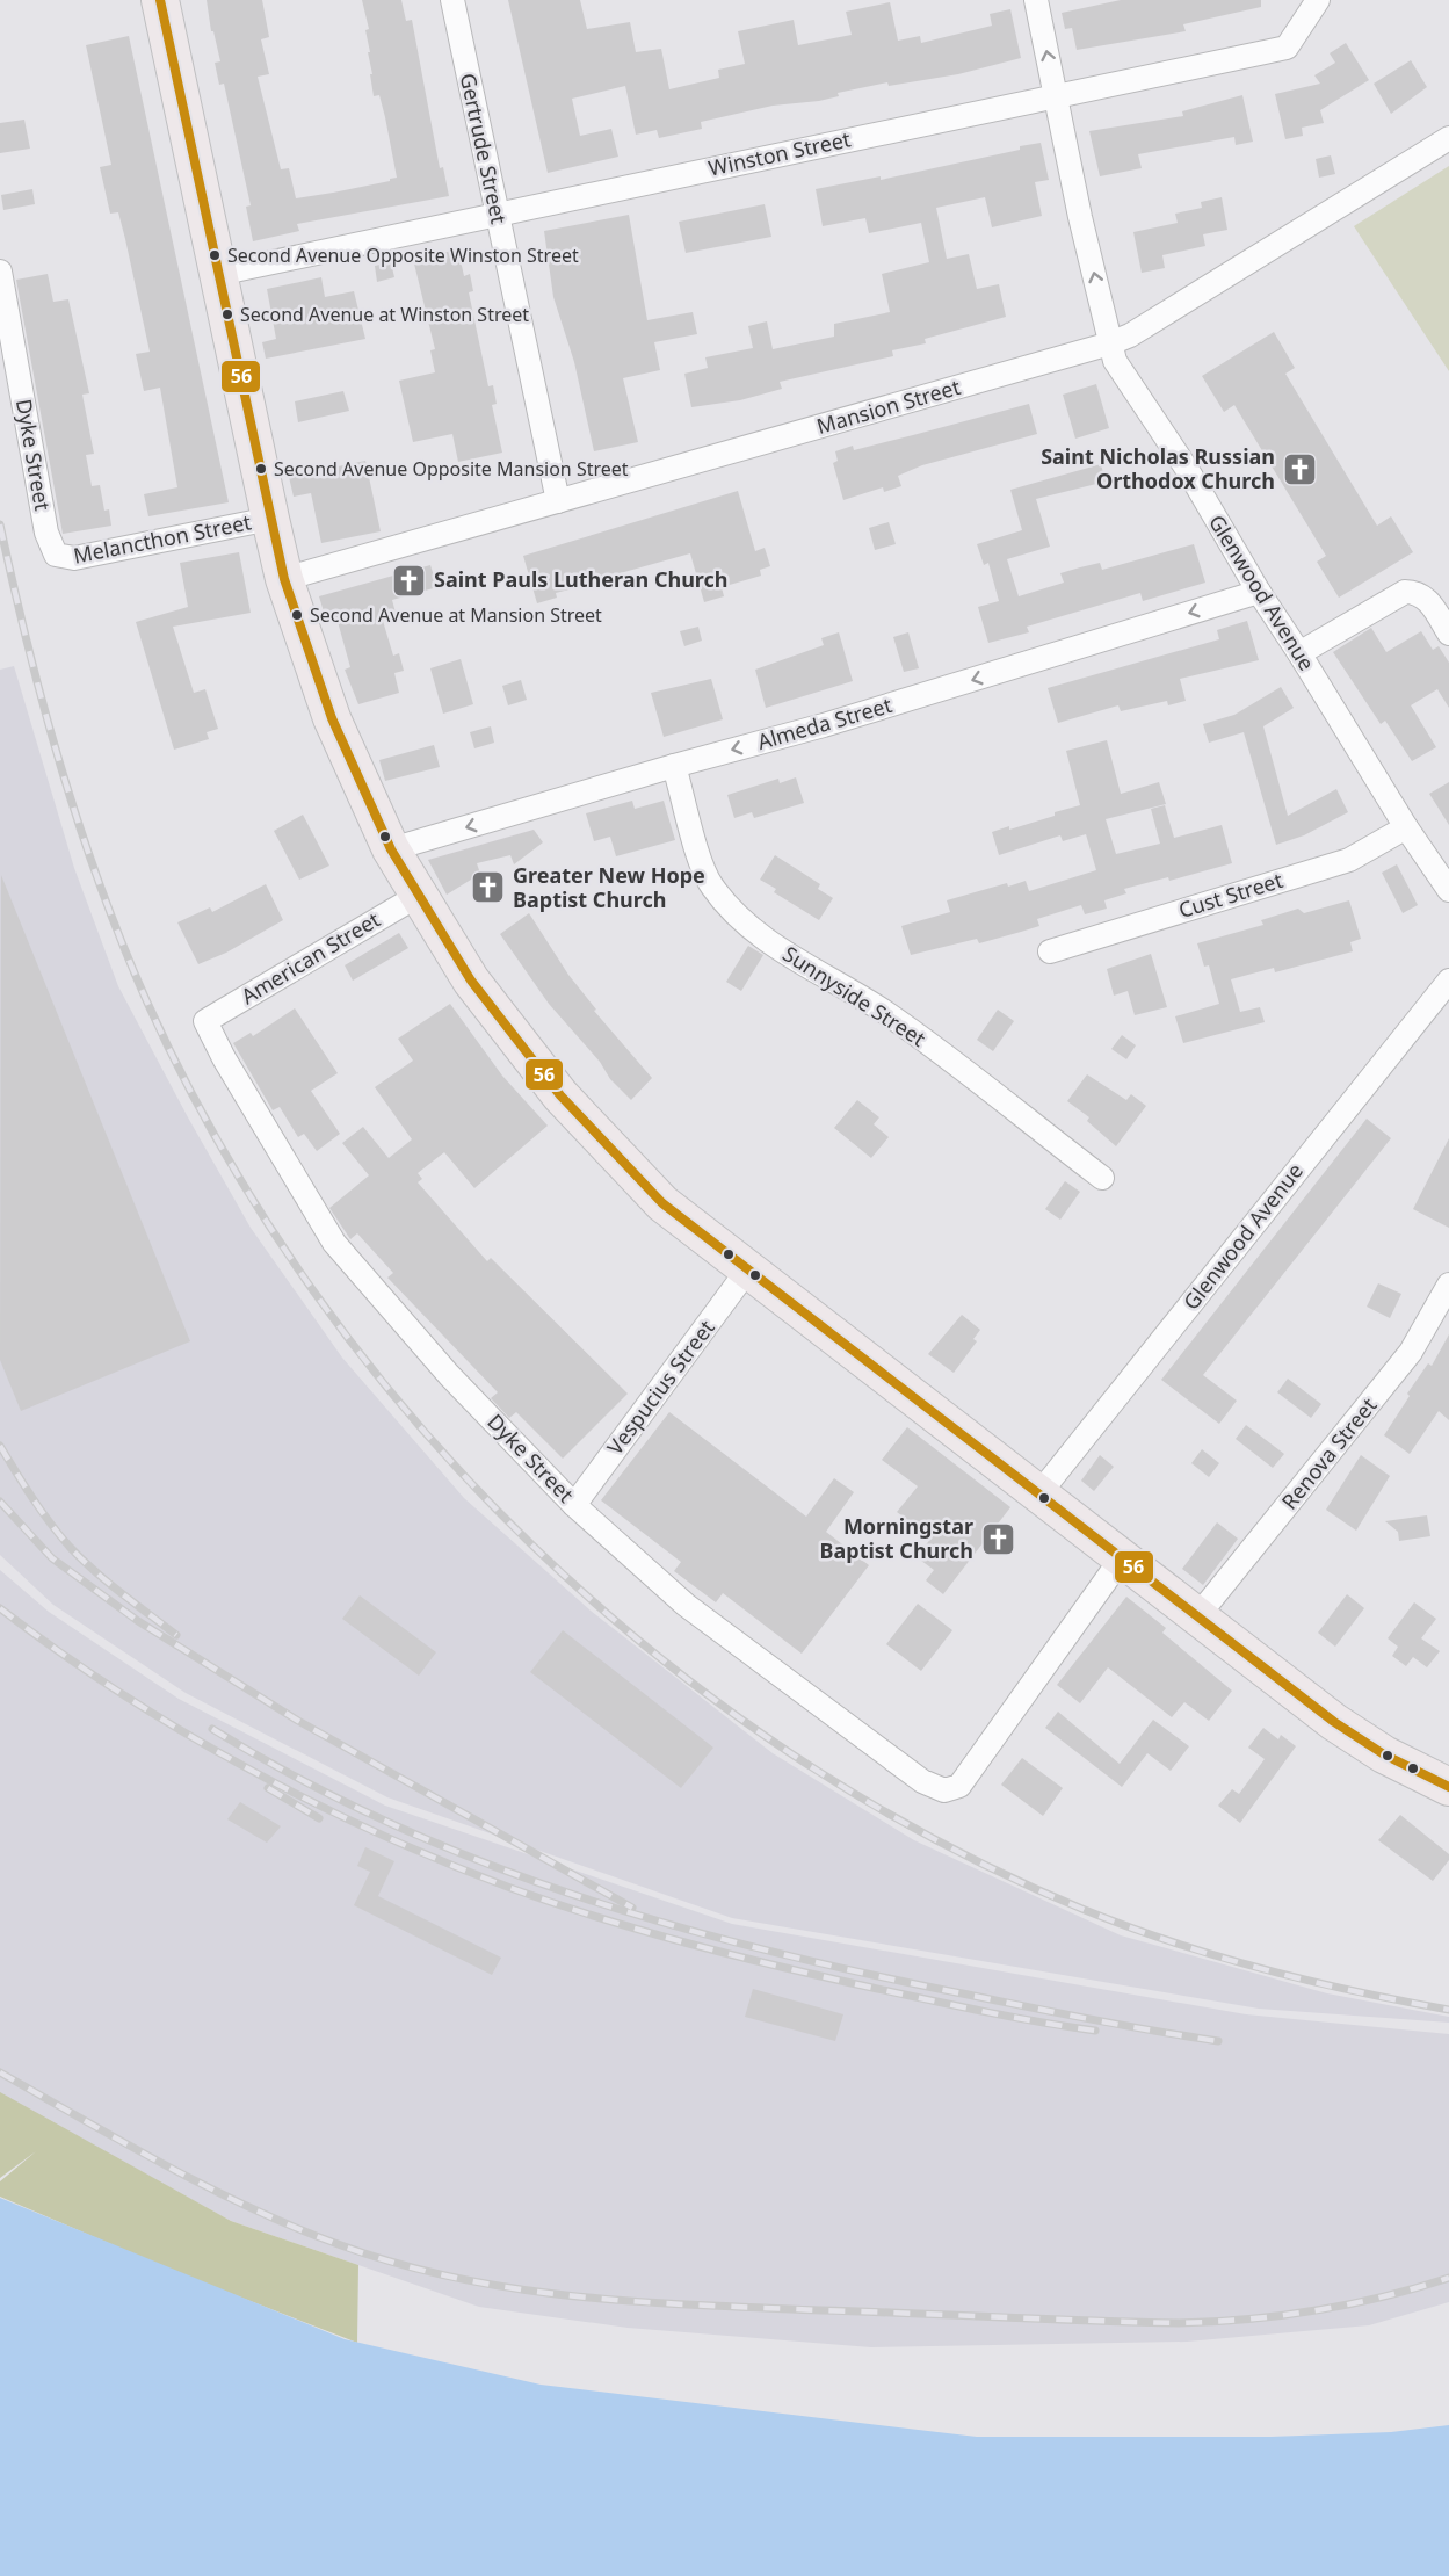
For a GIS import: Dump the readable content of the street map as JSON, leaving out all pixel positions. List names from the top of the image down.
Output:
{
  "streets": {
    "street": [
      "Gertrude Street",
      "Winston Street",
      "Mansion Street",
      "Dyke Street",
      "Melancthon Street",
      "Glenwood Avenue",
      "Almeda Street",
      "Cust Street",
      "American Street",
      "Sunnyside Street",
      "Vespucius Street",
      "Renova Street"
    ]
  },
  "crossings": [
    ["Gertrude Street", "Winston Street"],
    ["Gertrude Street", "Mansion Street"],
    ["Winston Street", "Glenwood Avenue"],
    ["Mansion Street", "Glenwood Avenue"],
    ["Dyke Street", "Melancthon Street"],
    ["Dyke Street", "American Street"],
    ["Dyke Street", "Vespucius Street"],
    ["Glenwood Avenue", "Almeda Street"],
    ["Glenwood Avenue", "Cust Street"],
    ["Almeda Street", "Sunnyside Street"]
  ],
  "one_way": ["Almeda Street"],
  "places": {
    "other": [
      "Second Avenue Opposite Winston Street",
      "Second Avenue at Winston Street",
      "Second Avenue Opposite Mansion Street",
      "Second Avenue at Mansion Street"
    ],
    "church": [
      "Saint Nicholas Russian Orthodox Church",
      "Saint Pauls Lutheran Church",
      "Greater New Hope Baptist Church",
      "Morningstar Baptist Church"
    ]
  },
  "lines": ["transit line 56"]
}
